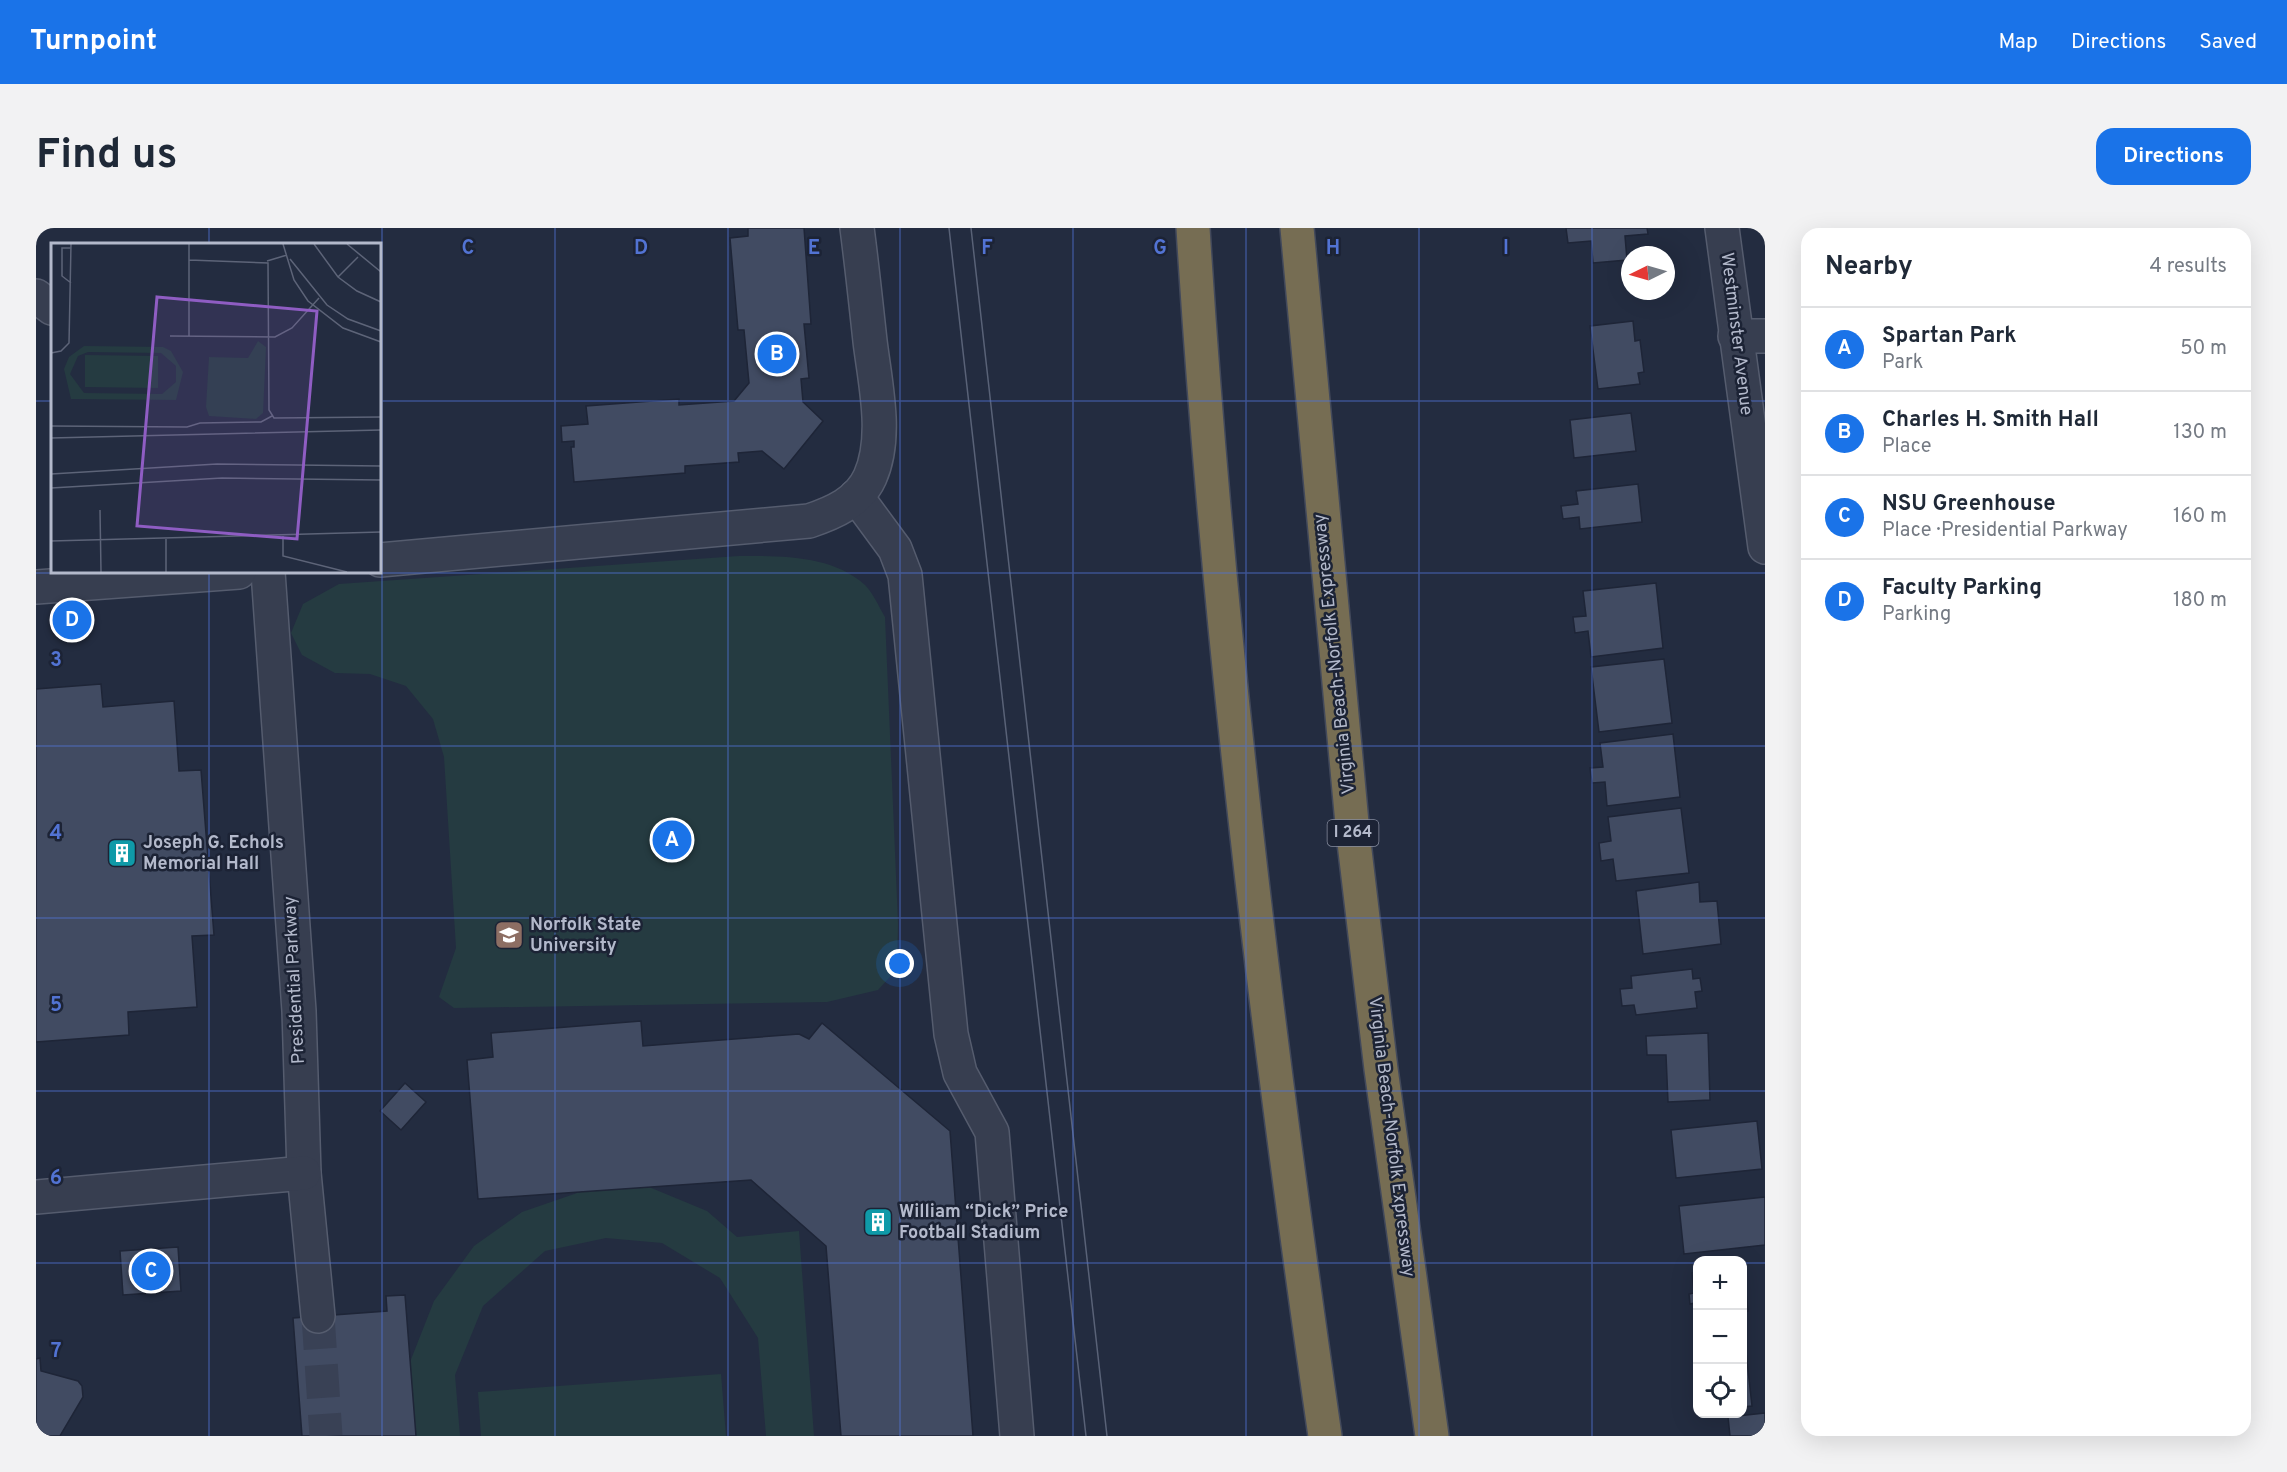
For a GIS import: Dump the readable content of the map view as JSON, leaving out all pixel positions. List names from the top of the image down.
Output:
{
  "streets": {
    "highway": ["Virginia Beach-Norfolk Expressway", "I 264"],
    "street": ["Westminster Avenue", "Presidential Parkway"]
  },
  "places": {
    "building": ["Joseph G. Echols Memorial Hall", "William “Dick” Price Football Stadium"],
    "school or university": ["Norfolk State University"]
  },
  "north": "left",
  "page": {
    "header": "Turnpoint",
    "nav": ["Map", "Directions", "Saved"],
    "buttons": "Directions",
    "title": "Find us",
    "heading": ["Nearby", "4 results"],
    "list": [
      {
        "mark": "A",
        "name": "Spartan Park",
        "note": "Park",
        "value": "50 m"
      },
      {
        "mark": "B",
        "name": "Charles H. Smith Hall",
        "note": "Place",
        "value": "130 m"
      },
      {
        "mark": "C",
        "name": "NSU Greenhouse",
        "note": "Place · Presidential Parkway",
        "value": "160 m"
      },
      {
        "mark": "D",
        "name": "Faculty Parking",
        "note": "Parking",
        "value": "180 m"
      }
    ],
    "pins": [
      "B",
      "D",
      "A",
      "C"
    ],
    "map_buttons": ["+", "−"]
  },
  "grid": {
    "columns": [
      "C",
      "D",
      "E",
      "F",
      "G",
      "H",
      "I"
    ],
    "rows": [
      "3",
      "4",
      "5",
      "6",
      "7"
    ]
  }
}
